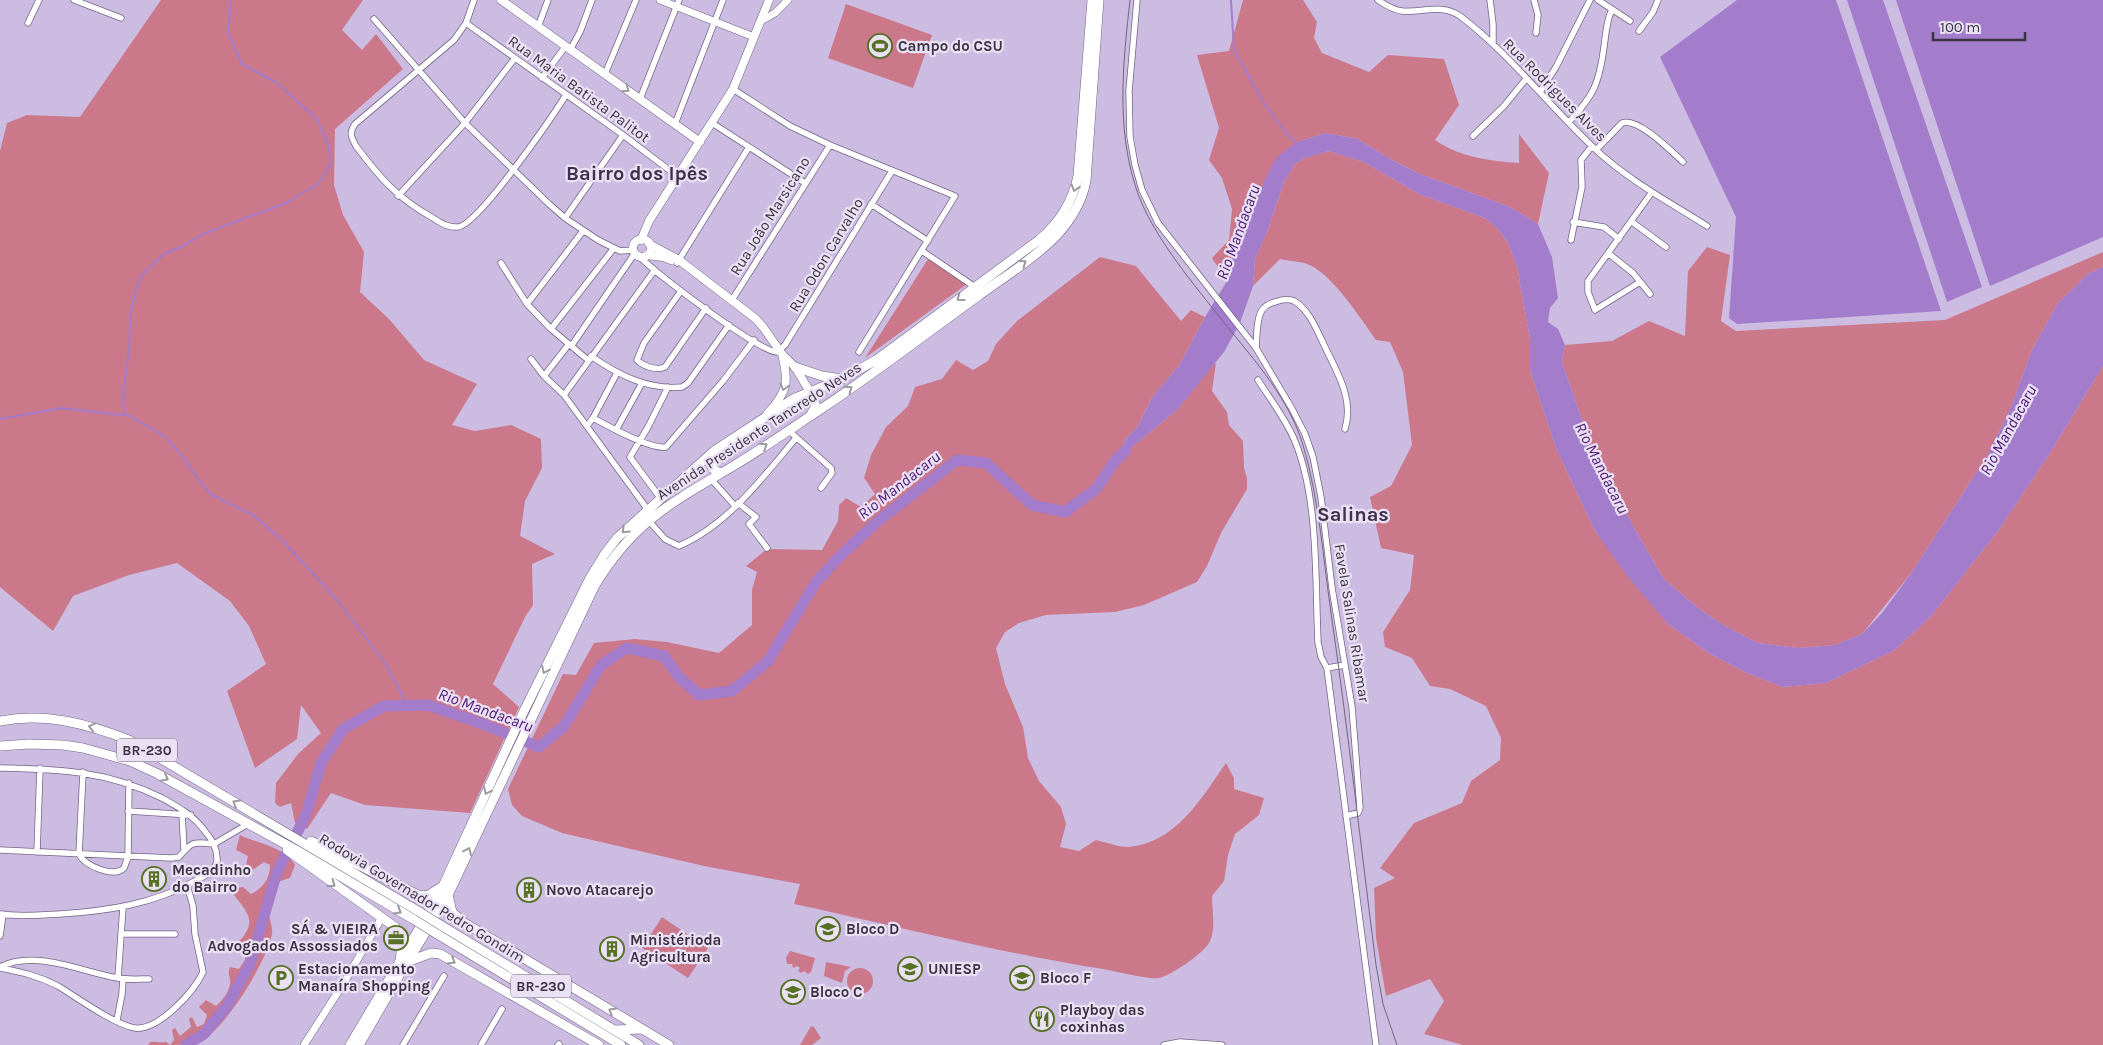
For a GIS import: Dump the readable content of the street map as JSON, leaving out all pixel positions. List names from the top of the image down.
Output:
{
  "streets": {
    "main road": ["Avenida Presidente Tancredo Neves", "BR-230", "Rodovia Governador Pedro Gondim"],
    "street": [
      "Rua Maria Batista Palitot",
      "Rua Rodrigues Alves",
      "Rua João Marsicano",
      "Rua Odon Carvalho",
      "Favela Salinas Ribamar"
    ]
  },
  "crossings": [
    ["BR-230", "Rodovia Governador Pedro Gondim"]
  ],
  "districts": ["Bairro dos Ipês", "Salinas"],
  "water": ["Rio Mandacaru"],
  "places": {
    "sports": ["Campo do CSU"],
    "building": ["Mecadinho do Bairro", "Novo Atacarejo", "Ministérioda Agricultura"],
    "school or university": [
      "Bloco D",
      "UNIESP",
      "Bloco F",
      "Bloco C"
    ],
    "office": ["SÁ & VIEIRA Advogados Assossiados"],
    "parking": ["Estacionamento Manaíra Shopping"],
    "restaurant": ["Playboy das coxinhas"]
  },
  "scale_bar": "100 m"
}
